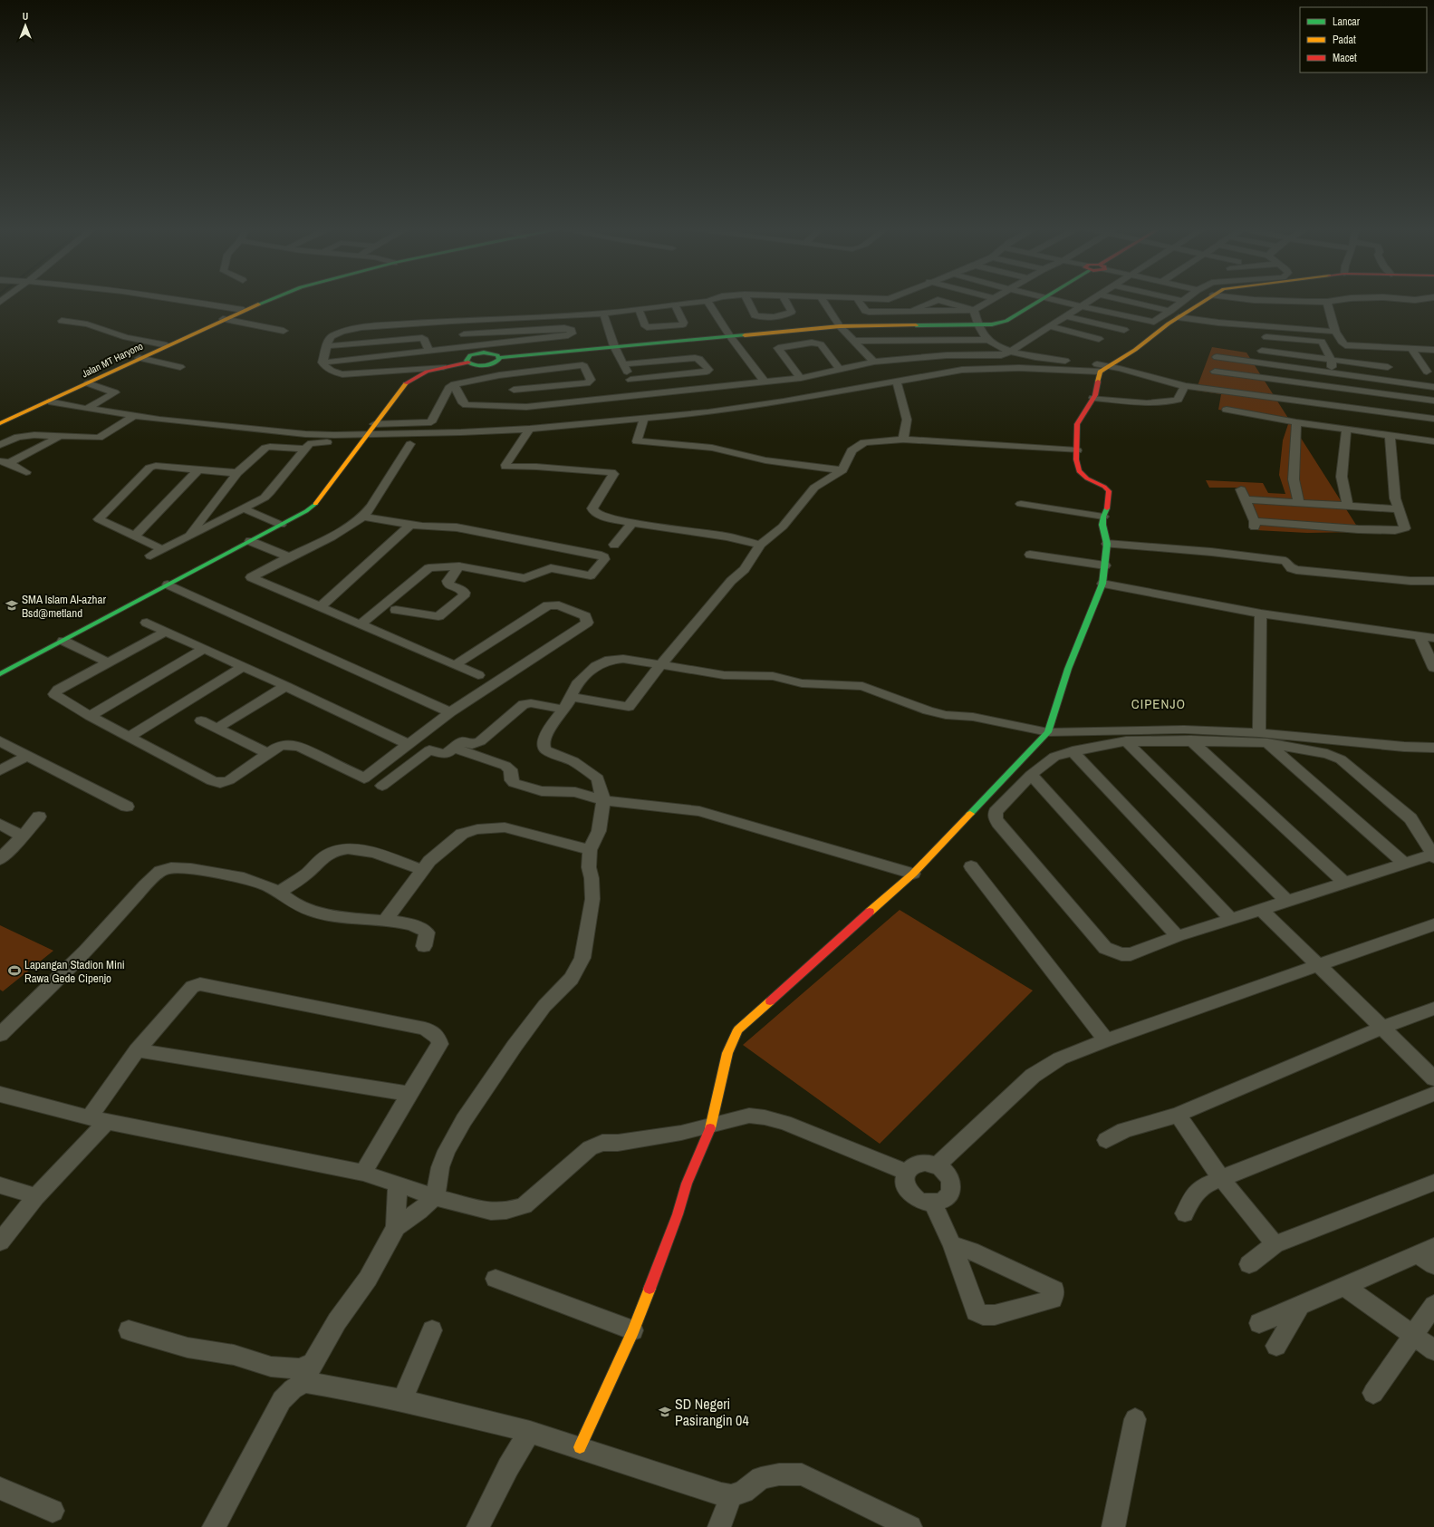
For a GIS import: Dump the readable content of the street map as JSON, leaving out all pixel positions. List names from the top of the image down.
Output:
{
  "streets": {
    "street": ["Jalan MT Haryono"]
  },
  "districts": ["CIPENJO"],
  "places": {
    "school or university": ["SMA Islam Al-azhar Bsd@metland", "SD Negeri Pasirangin 04"],
    "sports": ["Lapangan Stadion Mini Rawa Gede Cipenjo"]
  },
  "legend": ["Lancar", "Padat", "Macet"],
  "north": "top"
}
